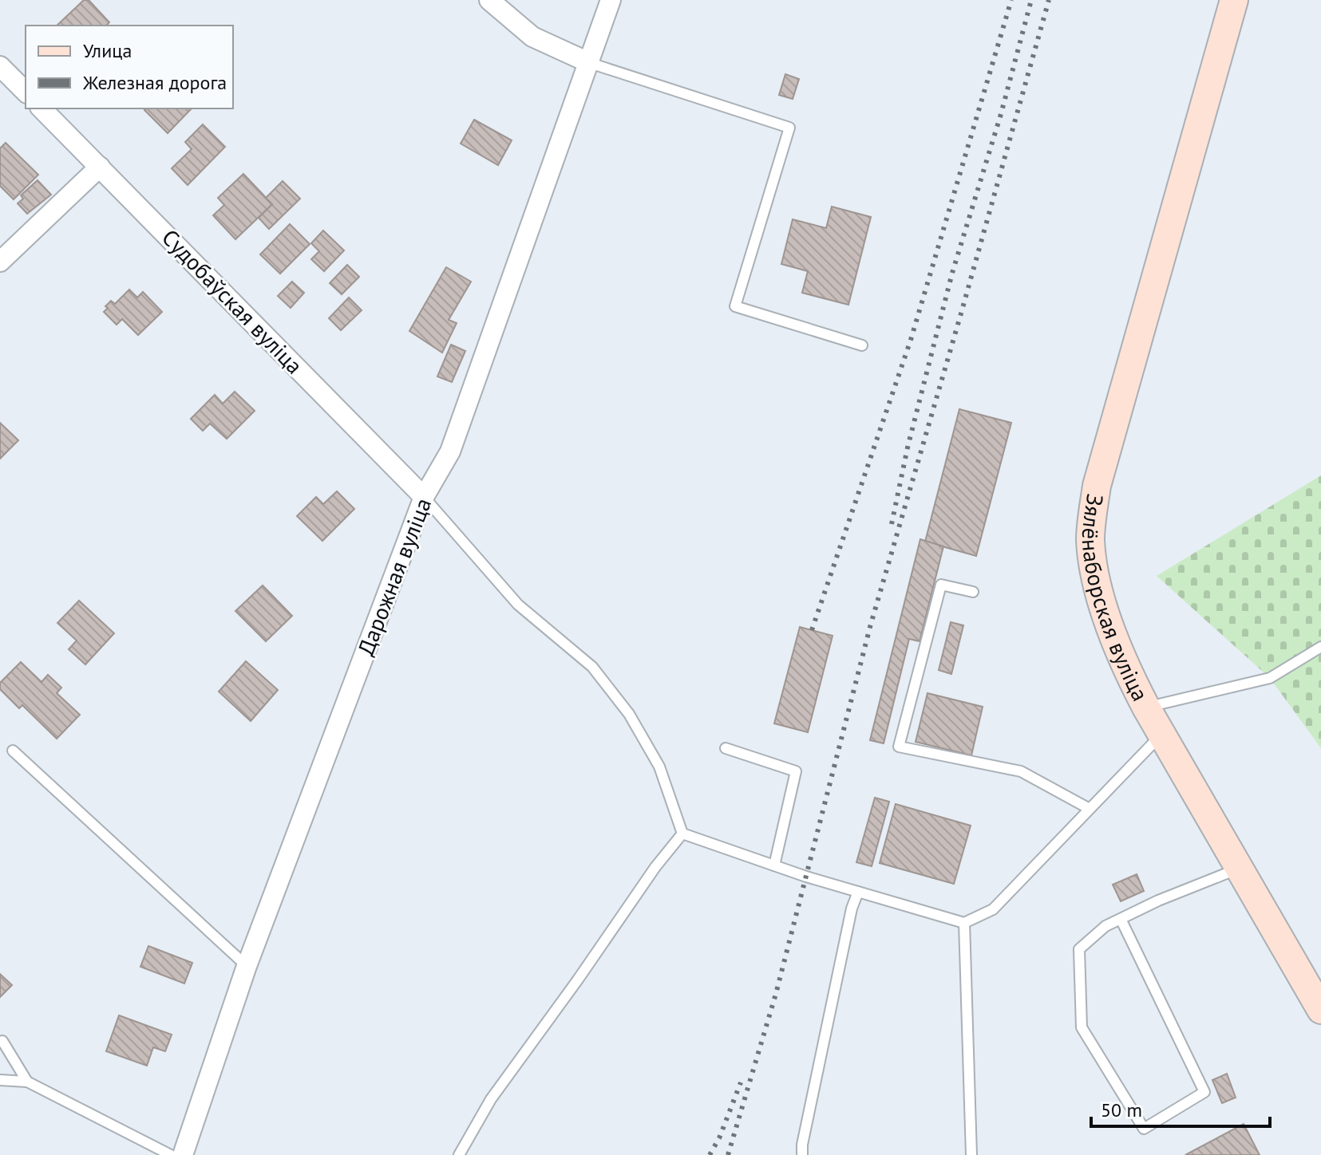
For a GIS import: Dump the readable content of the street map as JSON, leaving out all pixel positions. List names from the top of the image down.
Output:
{
  "streets": {
    "main road": ["Зялёнаборская вуліца"],
    "street": ["Судобаўская вуліца", "Дарожная вуліца"]
  },
  "crossings": [
    ["Судобаўская вуліца", "Дарожная вуліца"]
  ],
  "legend": ["Улица", "Железная дорога"],
  "scale_bar": "50 m"
}
